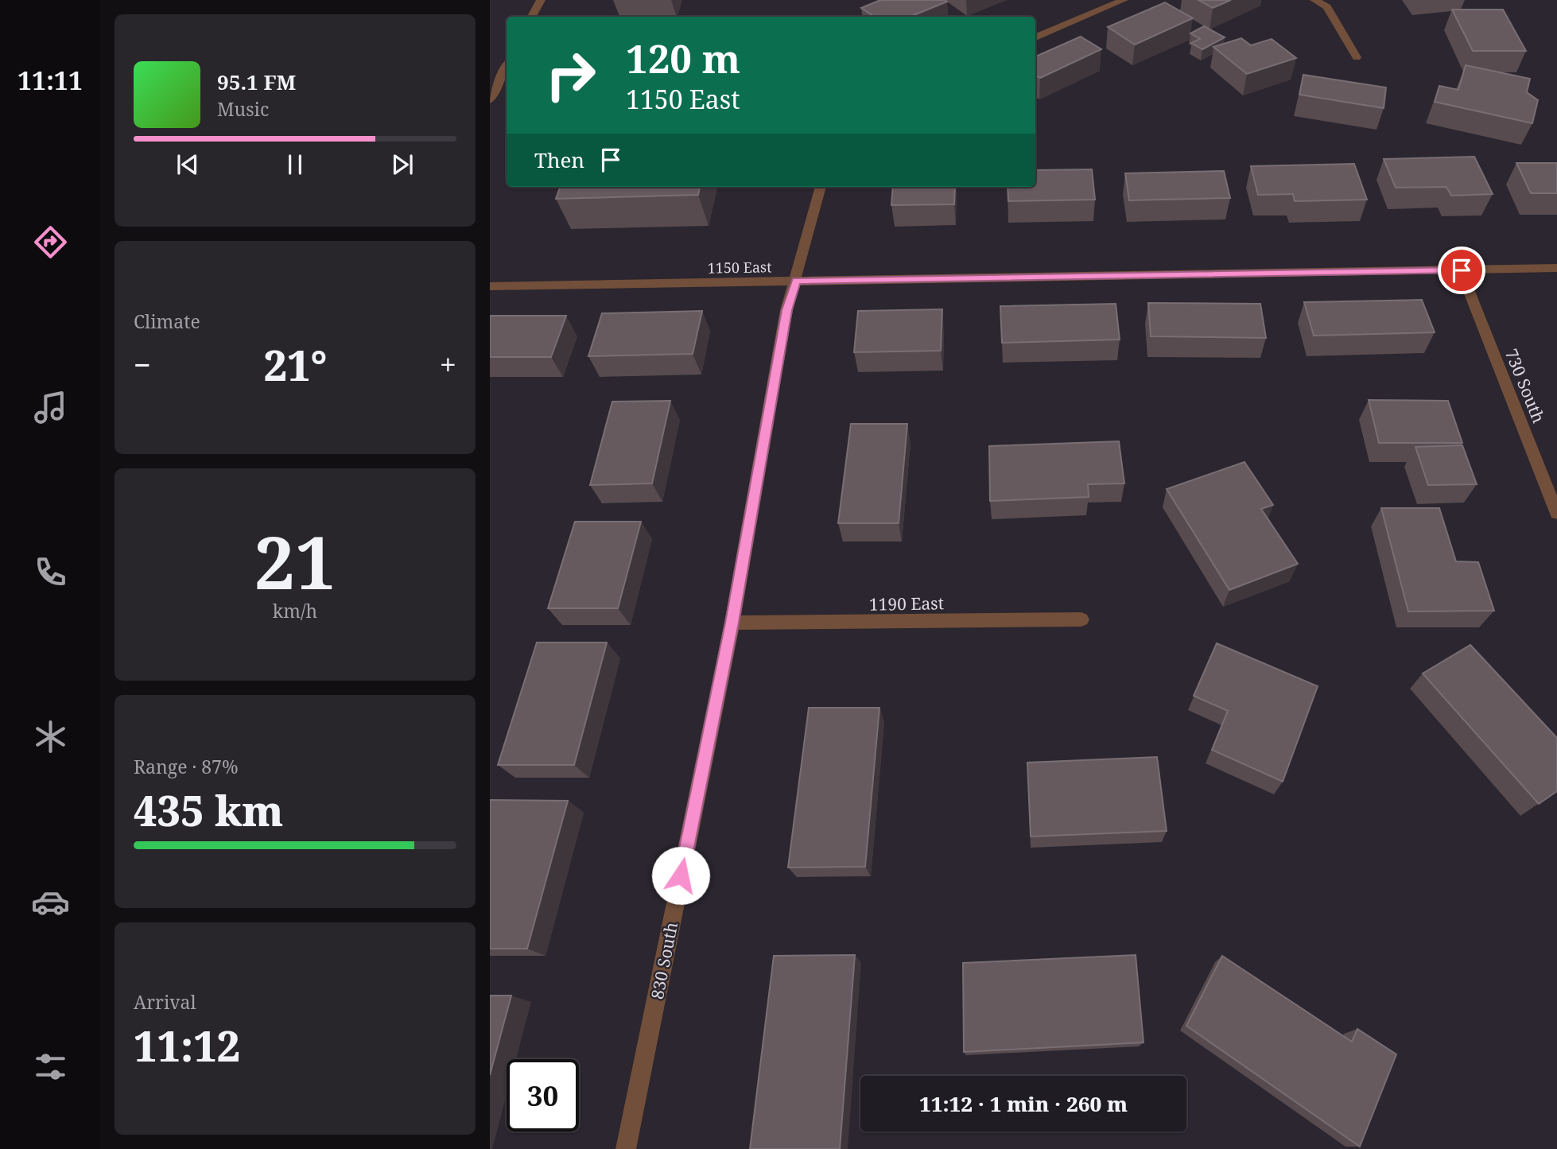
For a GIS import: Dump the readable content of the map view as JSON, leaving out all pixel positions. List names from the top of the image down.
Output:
{
  "streets": {
    "street": [
      "1150 East",
      "730 South",
      "1190 East",
      "830 South"
    ]
  },
  "crossings": [
    ["1150 East", "730 South"],
    ["1150 East", "830 South"],
    ["1190 East", "830 South"]
  ],
  "page": {
    "tabs": "11:11",
    "turn": ["120 m", "1150 East"],
    "song": ["95.1 FM", "Music"],
    "then": "Then",
    "tile": [
      "Climate",
      ["21", "km/h"],
      ["Range · 87%", "435 km"],
      ["Arrival", "11:12"]
    ],
    "heat": ["−", "21°", "+"],
    "limit": "30",
    "trip": "11:12 · 1 min · 260 m"
  }
}
